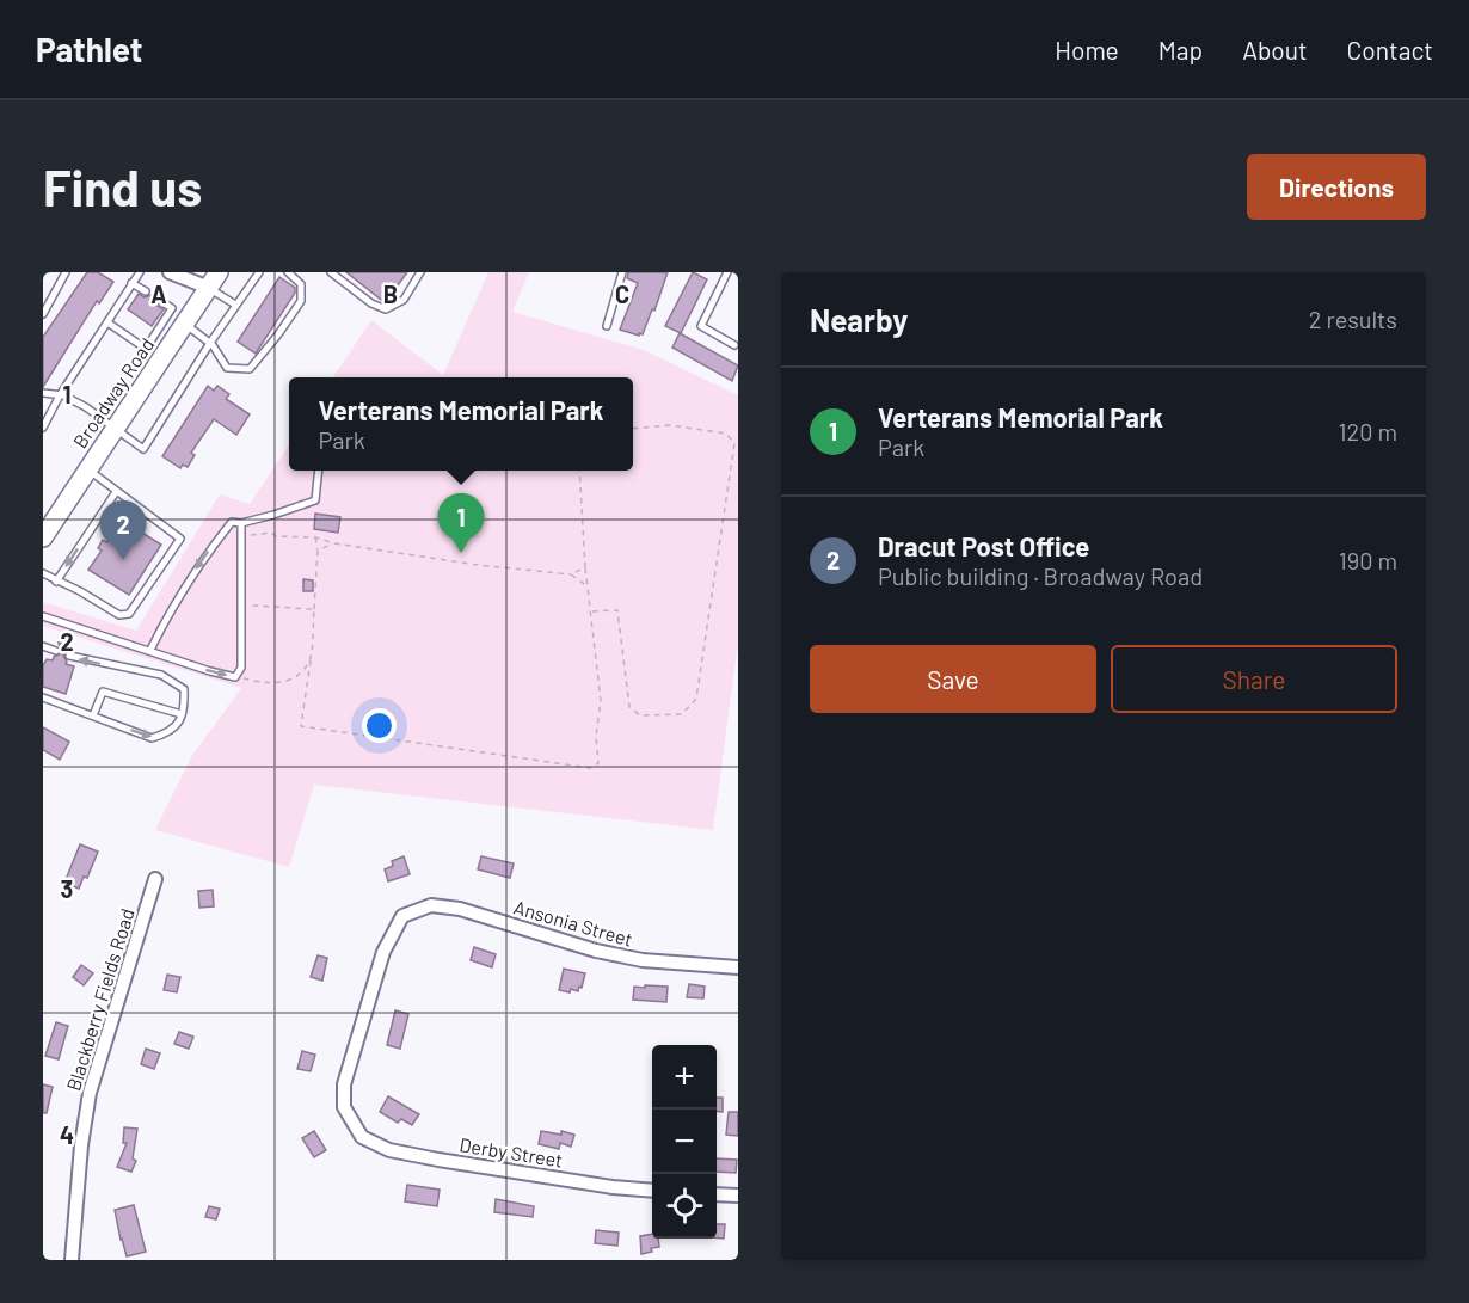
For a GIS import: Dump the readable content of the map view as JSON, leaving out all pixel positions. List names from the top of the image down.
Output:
{
  "streets": {
    "main road": ["Broadway Road"],
    "street": ["Ansonia Street", "Blackberry Fields Road", "Derby Street"]
  },
  "crossings": [
    ["Ansonia Street", "Derby Street"]
  ],
  "page": {
    "header": "Pathlet",
    "nav": [
      "Home",
      "Map",
      "About",
      "Contact"
    ],
    "buttons": [
      "Directions",
      ["Save", "Share"]
    ],
    "title": "Find us",
    "heading": ["Nearby", "2 results"],
    "list": [
      {
        "mark": "1",
        "name": "Verterans Memorial Park",
        "note": "Park",
        "value": "120 m"
      },
      {
        "mark": "2",
        "name": "Dracut Post Office",
        "note": "Public building · Broadway Road",
        "value": "190 m"
      }
    ],
    "popup": ["Verterans Memorial Park", "Park"],
    "pins": ["1", "2"],
    "map_buttons": ["+", "−"]
  },
  "grid": {
    "columns": ["A", "B", "C"],
    "rows": [
      "1",
      "2",
      "3",
      "4"
    ]
  }
}
